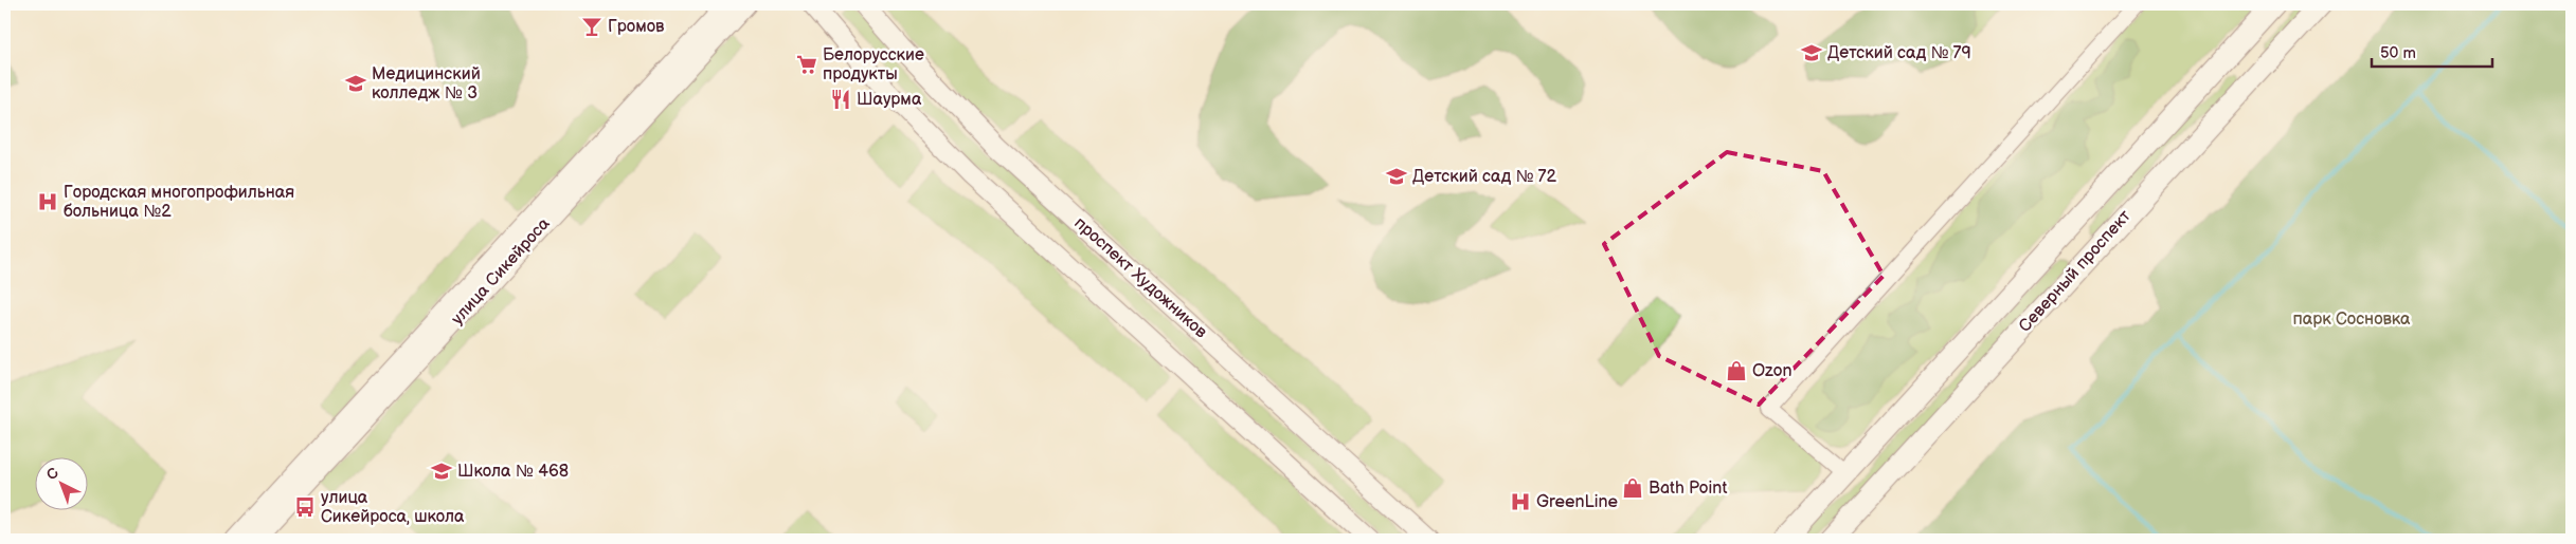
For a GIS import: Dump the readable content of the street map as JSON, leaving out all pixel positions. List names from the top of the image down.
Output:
{
  "streets": {
    "main road": ["Северный проспект"],
    "street": ["улица Сикейроса", "проспект Художников"]
  },
  "parks": ["парк Сосновка"],
  "places": {
    "bar": ["Громов"],
    "school or university": [
      "Детский сад № 79",
      "Медицинский колледж № 3",
      "Детский сад № 72",
      "Школа № 468"
    ],
    "supermarket": ["Белорусские продукты"],
    "restaurant": ["Шаурма"],
    "hospital": ["Городская многопрофильная больница №2", "GreenLine"],
    "shop": ["Ozon", "Bath Point"],
    "bus stop": ["улица Сикейроса, школа"]
  },
  "scale_bar": "50 m",
  "north": "top left"
}
